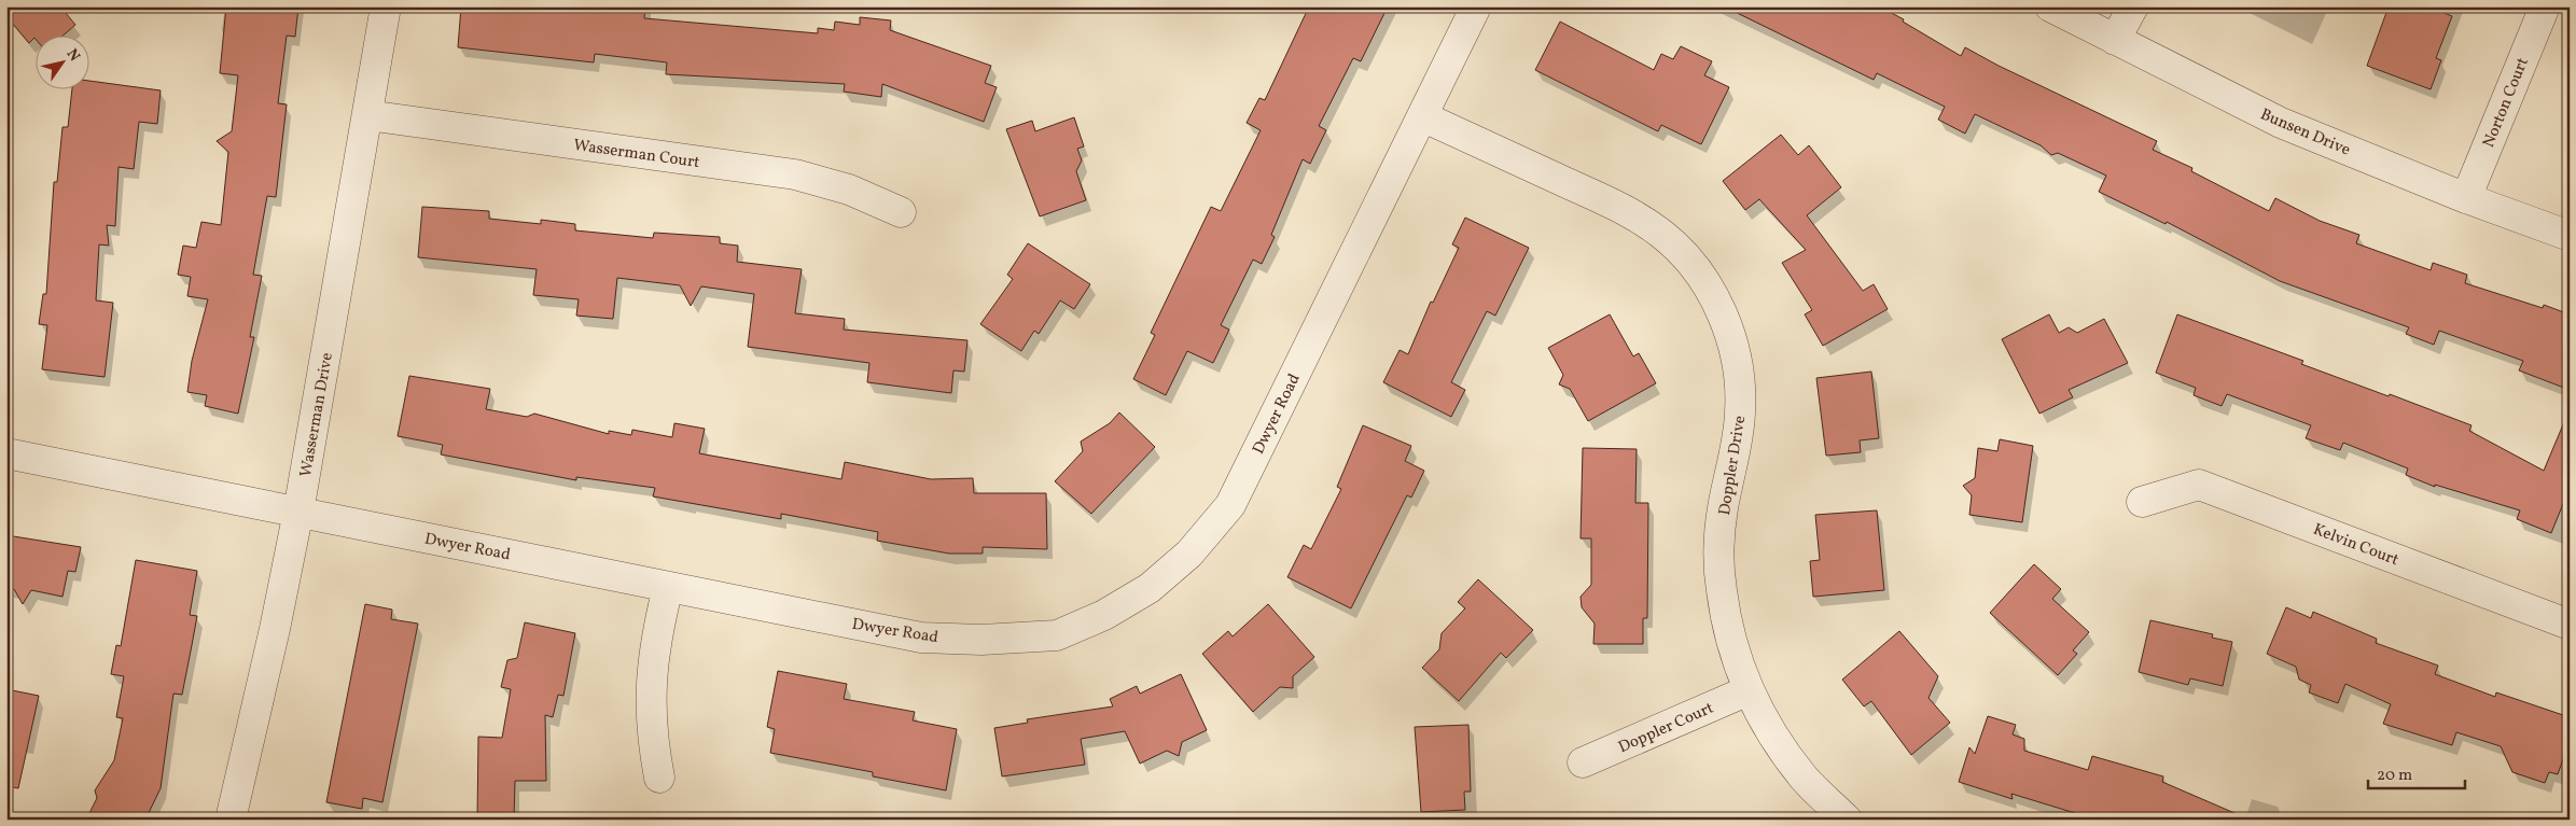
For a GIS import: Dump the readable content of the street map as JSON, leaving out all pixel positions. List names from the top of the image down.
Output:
{
  "streets": {
    "street": [
      "Norton Court",
      "Bunsen Drive",
      "Wasserman Court",
      "Dwyer Road",
      "Wasserman Drive",
      "Doppler Drive",
      "Kelvin Court",
      "Doppler Court"
    ]
  },
  "crossings": [
    ["Norton Court", "Bunsen Drive"],
    ["Wasserman Court", "Wasserman Drive"],
    ["Dwyer Road", "Wasserman Drive"],
    ["Dwyer Road", "Doppler Drive"],
    ["Doppler Drive", "Doppler Court"]
  ],
  "scale_bar": "20 m",
  "north": "top right"
}
